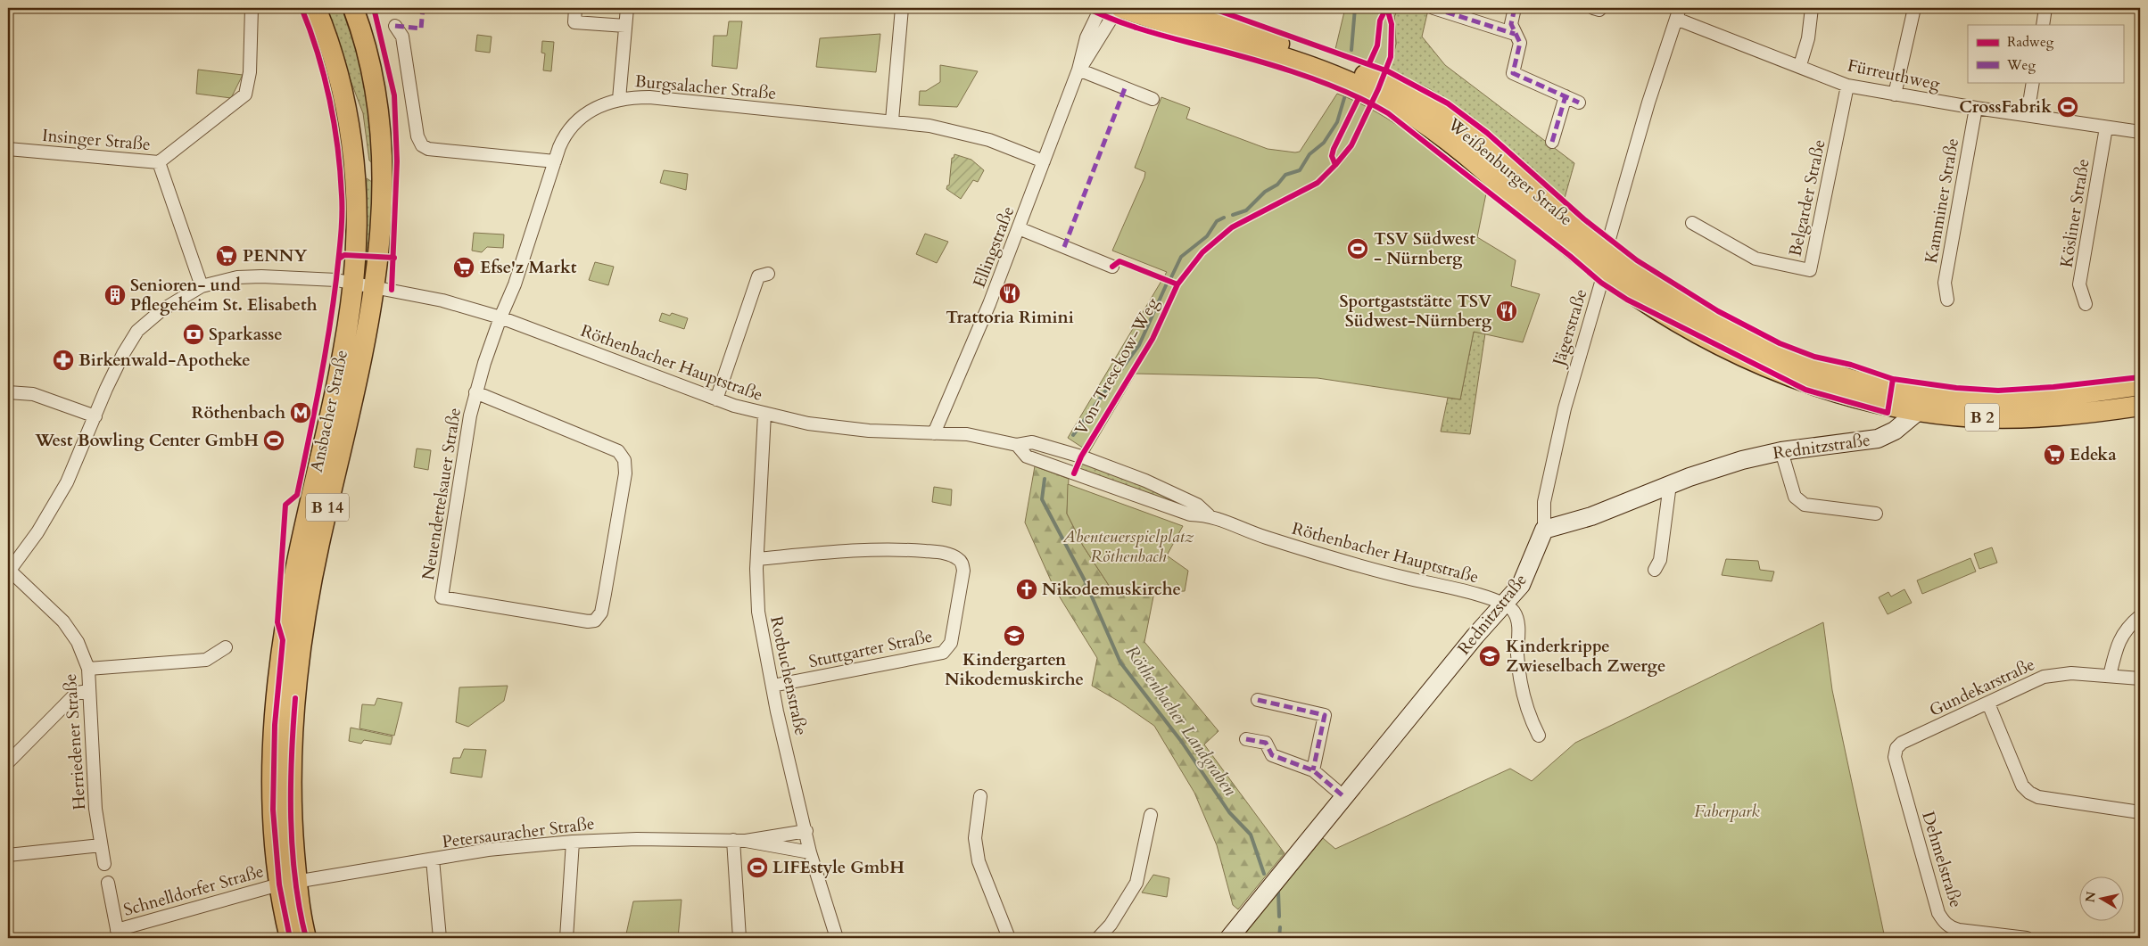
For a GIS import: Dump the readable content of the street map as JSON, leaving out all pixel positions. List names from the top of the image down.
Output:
{
  "streets": {
    "main road": [
      "Weißenburger Straße",
      "Ansbacher Straße",
      "B 2",
      "Rednitzstraße",
      "B 14"
    ],
    "street": [
      "Fürreuthweg",
      "Burgsalacher Straße",
      "Insinger Straße",
      "Belgarder Straße",
      "Kamminer Straße",
      "Kösliner Straße",
      "Ellingstraße",
      "Jägerstraße",
      "Röthenbacher Hauptstraße",
      "Neuendettelsauer Straße",
      "Stuttgarter Straße",
      "Rotbuchenstraße",
      "Gundekarstraße",
      "Herriedener Straße",
      "Petersauracher Straße",
      "Dehmelstraße",
      "Schnelldorfer Straße"
    ],
    "cycle path": ["Von-Tresckow-Weg"]
  },
  "crossings": [
    ["Fürreuthweg", "Belgarder Straße"],
    ["Fürreuthweg", "Kamminer Straße"],
    ["Fürreuthweg", "Kösliner Straße"],
    ["Fürreuthweg", "Jägerstraße"],
    ["Burgsalacher Straße", "Ellingstraße"],
    ["Burgsalacher Straße", "Röthenbacher Hauptstraße"],
    ["Burgsalacher Straße", "Neuendettelsauer Straße"],
    ["Weißenburger Straße", "Ellingstraße"],
    ["Weißenburger Straße", "Jägerstraße"],
    ["Weißenburger Straße", "Rednitzstraße"],
    ["Ellingstraße", "Röthenbacher Hauptstraße"],
    ["Jägerstraße", "Rednitzstraße"],
    ["Röthenbacher Hauptstraße", "Ansbacher Straße"],
    ["Röthenbacher Hauptstraße", "Rednitzstraße"],
    ["Röthenbacher Hauptstraße", "Neuendettelsauer Straße"],
    ["Röthenbacher Hauptstraße", "Rotbuchenstraße"],
    ["Ansbacher Straße", "Petersauracher Straße"],
    ["Ansbacher Straße", "Schnelldorfer Straße"],
    ["Stuttgarter Straße", "Rotbuchenstraße"],
    ["Rotbuchenstraße", "Petersauracher Straße"],
    ["Gundekarstraße", "Dehmelstraße"],
    ["Petersauracher Straße", "Schnelldorfer Straße"]
  ],
  "water": ["Röthenbacher Landgraben"],
  "parks": ["Abenteuerspielplatz Röthenbach", "Faberpark"],
  "places": {
    "sports": [
      "CrossFabrik",
      "TSV Südwest - Nürnberg",
      "West Bowling Center GmbH",
      "LIFEstyle GmbH"
    ],
    "supermarket": ["PENNY", "Efse'z Markt", "Edeka"],
    "restaurant": ["Trattoria Rimini", "Sportgaststätte TSV Südwest-Nürnberg"],
    "building": ["Senioren- und Pflegeheim St. Elisabeth"],
    "bank": ["Sparkasse"],
    "pharmacy": ["Birkenwald-Apotheke"],
    "metro station": ["Röthenbach"],
    "church": ["Nikodemuskirche"],
    "school or university": ["Kindergarten Nikodemuskirche", "Kinderkrippe Zwieselbach Zwerge"]
  },
  "legend": ["Radweg", "Weg"],
  "north": "left"
}
